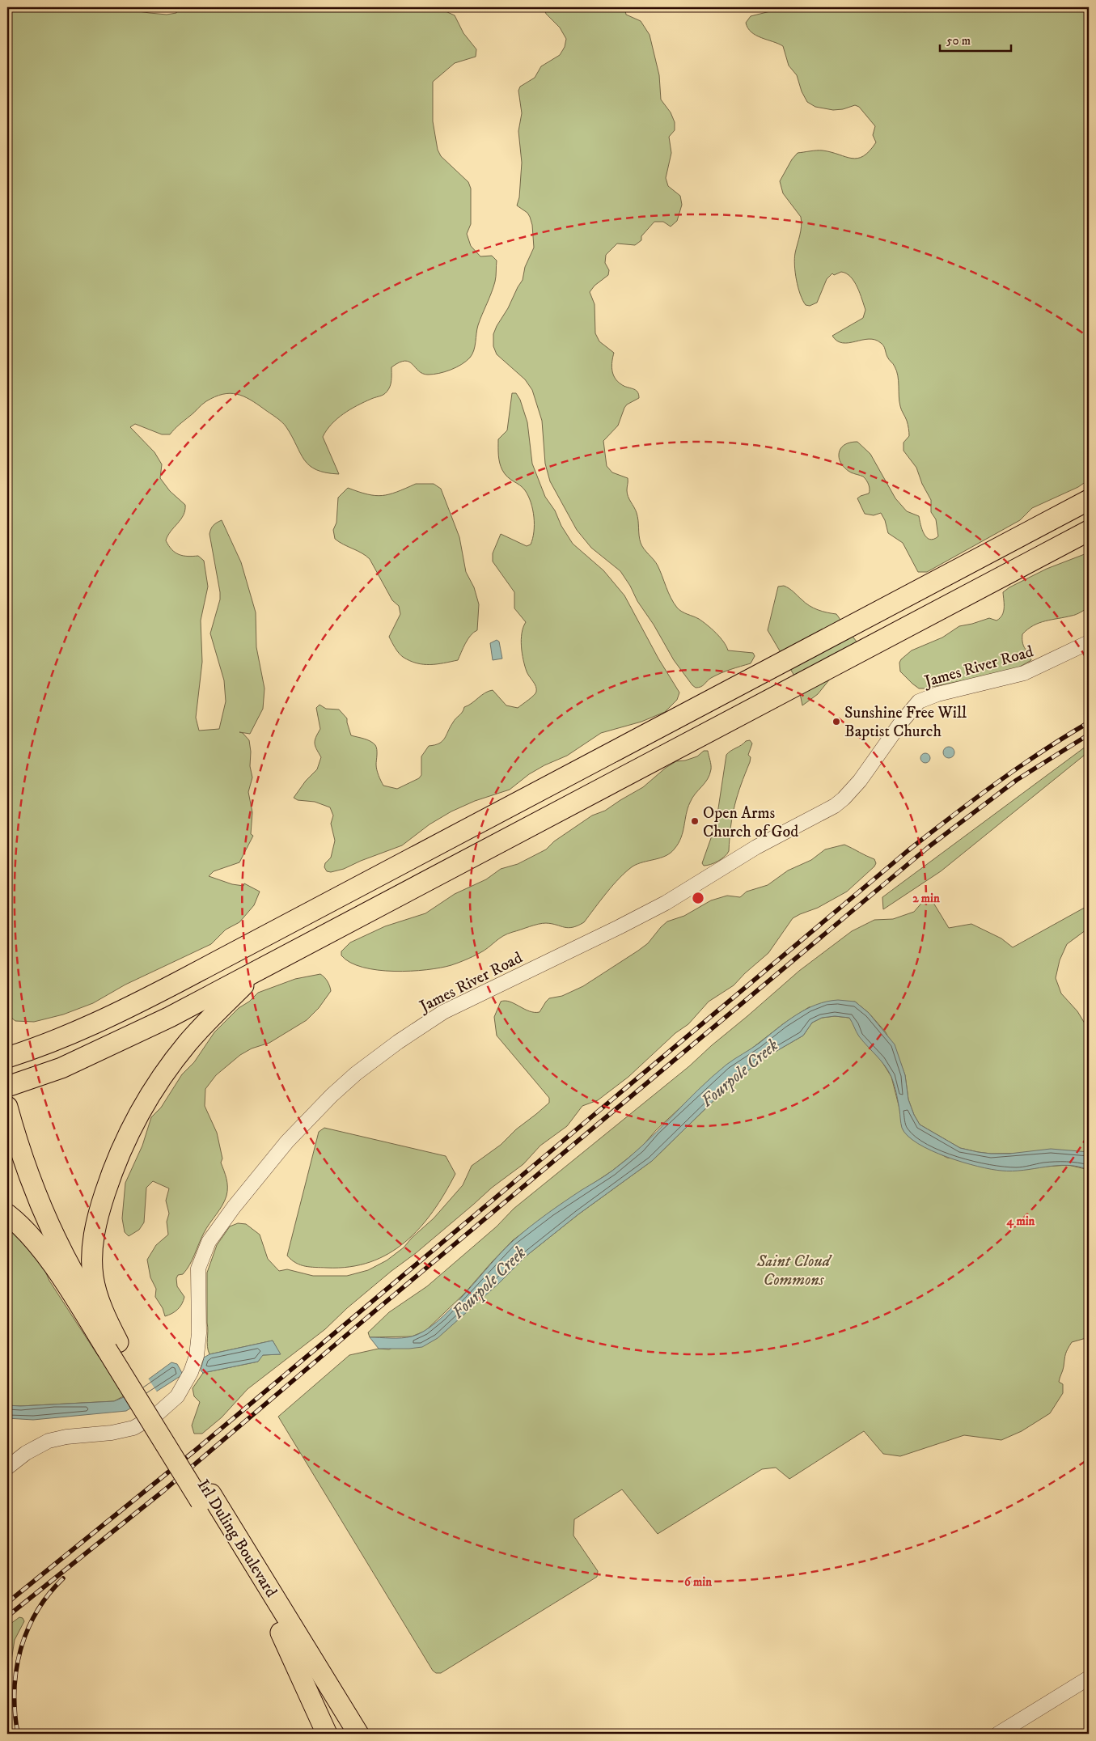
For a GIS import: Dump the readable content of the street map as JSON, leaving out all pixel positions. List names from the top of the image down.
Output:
{
  "streets": {
    "highway": ["Irl Duling Boulevard"],
    "street": ["James River Road"]
  },
  "water": ["Fourpole Creek"],
  "parks": ["Saint Cloud Commons"],
  "places": ["Sunshine Free Will Baptist Church", "Open Arms Church of God"],
  "scale_bar": "50 m",
  "rings": ["2 min", "4 min", "6 min"]
}
